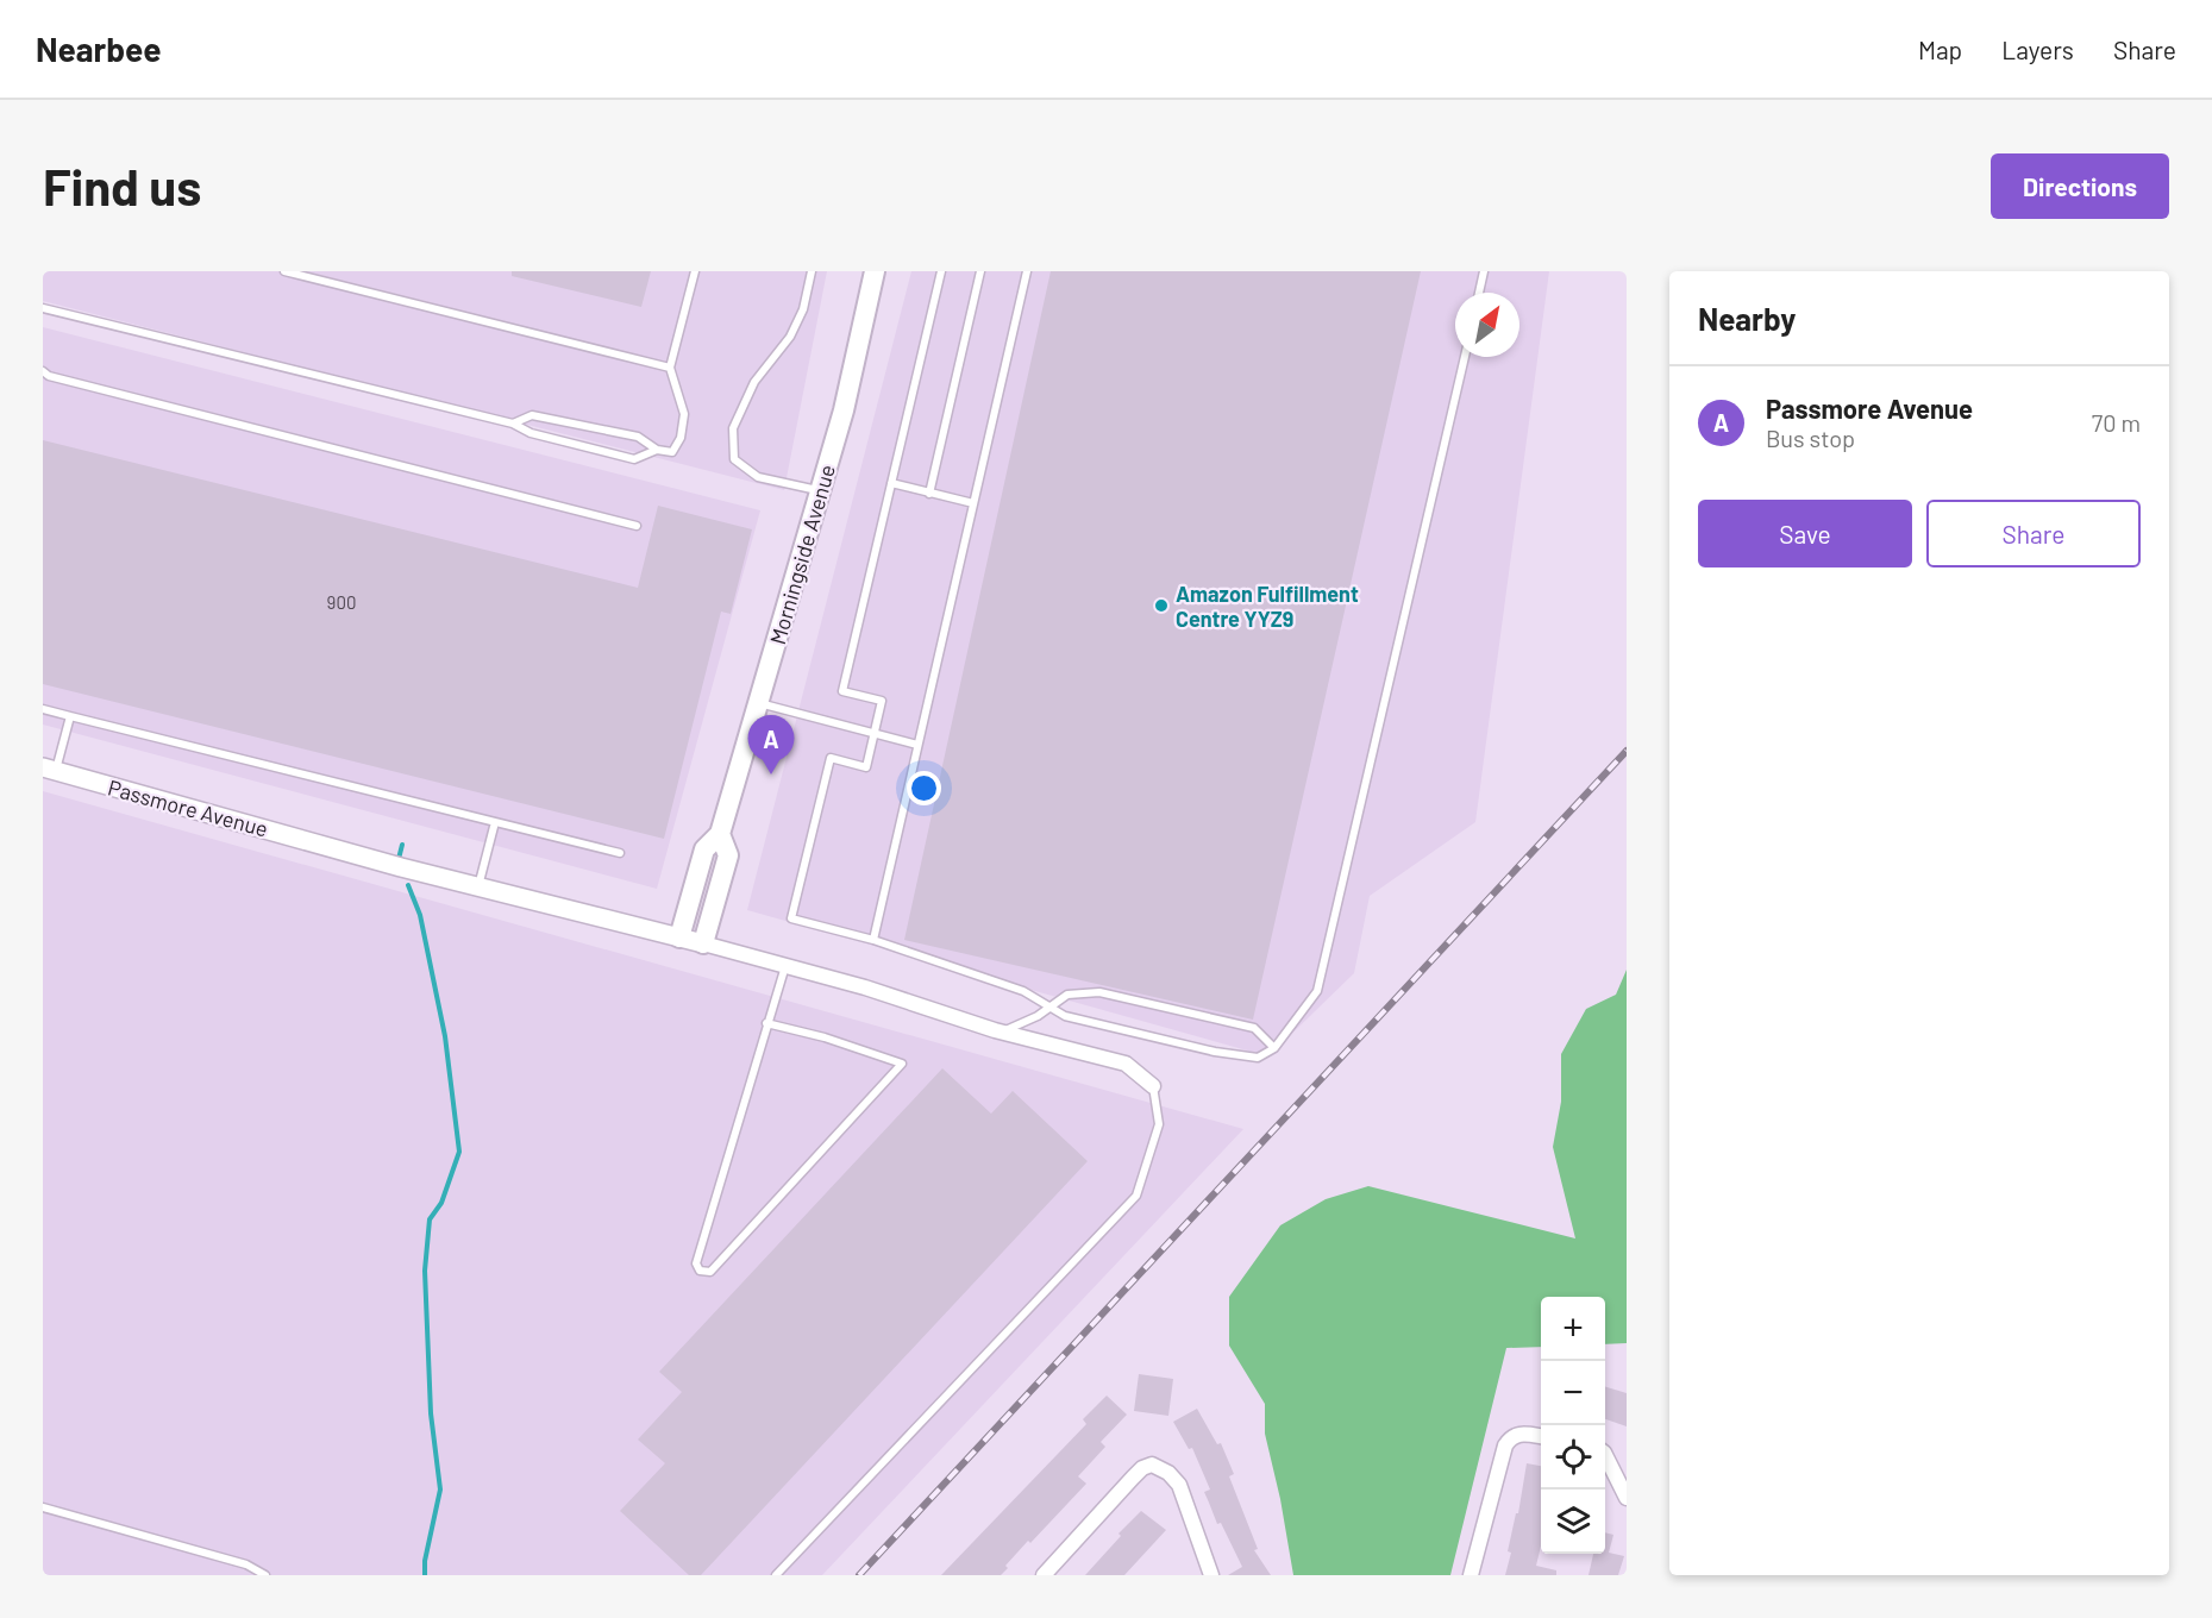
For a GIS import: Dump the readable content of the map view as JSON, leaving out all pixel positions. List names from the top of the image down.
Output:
{
  "streets": {
    "main road": ["Morningside Avenue"],
    "street": ["Passmore Avenue"]
  },
  "crossings": [
    ["Morningside Avenue", "Passmore Avenue"]
  ],
  "places": ["Amazon Fulfillment Centre YYZ9"],
  "house_numbers": ["900"],
  "north": "top right",
  "page": {
    "header": "Nearbee",
    "nav": ["Map", "Layers", "Share"],
    "buttons": [
      "Directions",
      ["Save", "Share"]
    ],
    "title": "Find us",
    "heading": "Nearby",
    "list": [
      {
        "mark": "A",
        "name": "Passmore Avenue",
        "note": "Bus stop",
        "value": "70 m"
      }
    ],
    "pins": "A",
    "map_buttons": ["+", "−"]
  }
}
